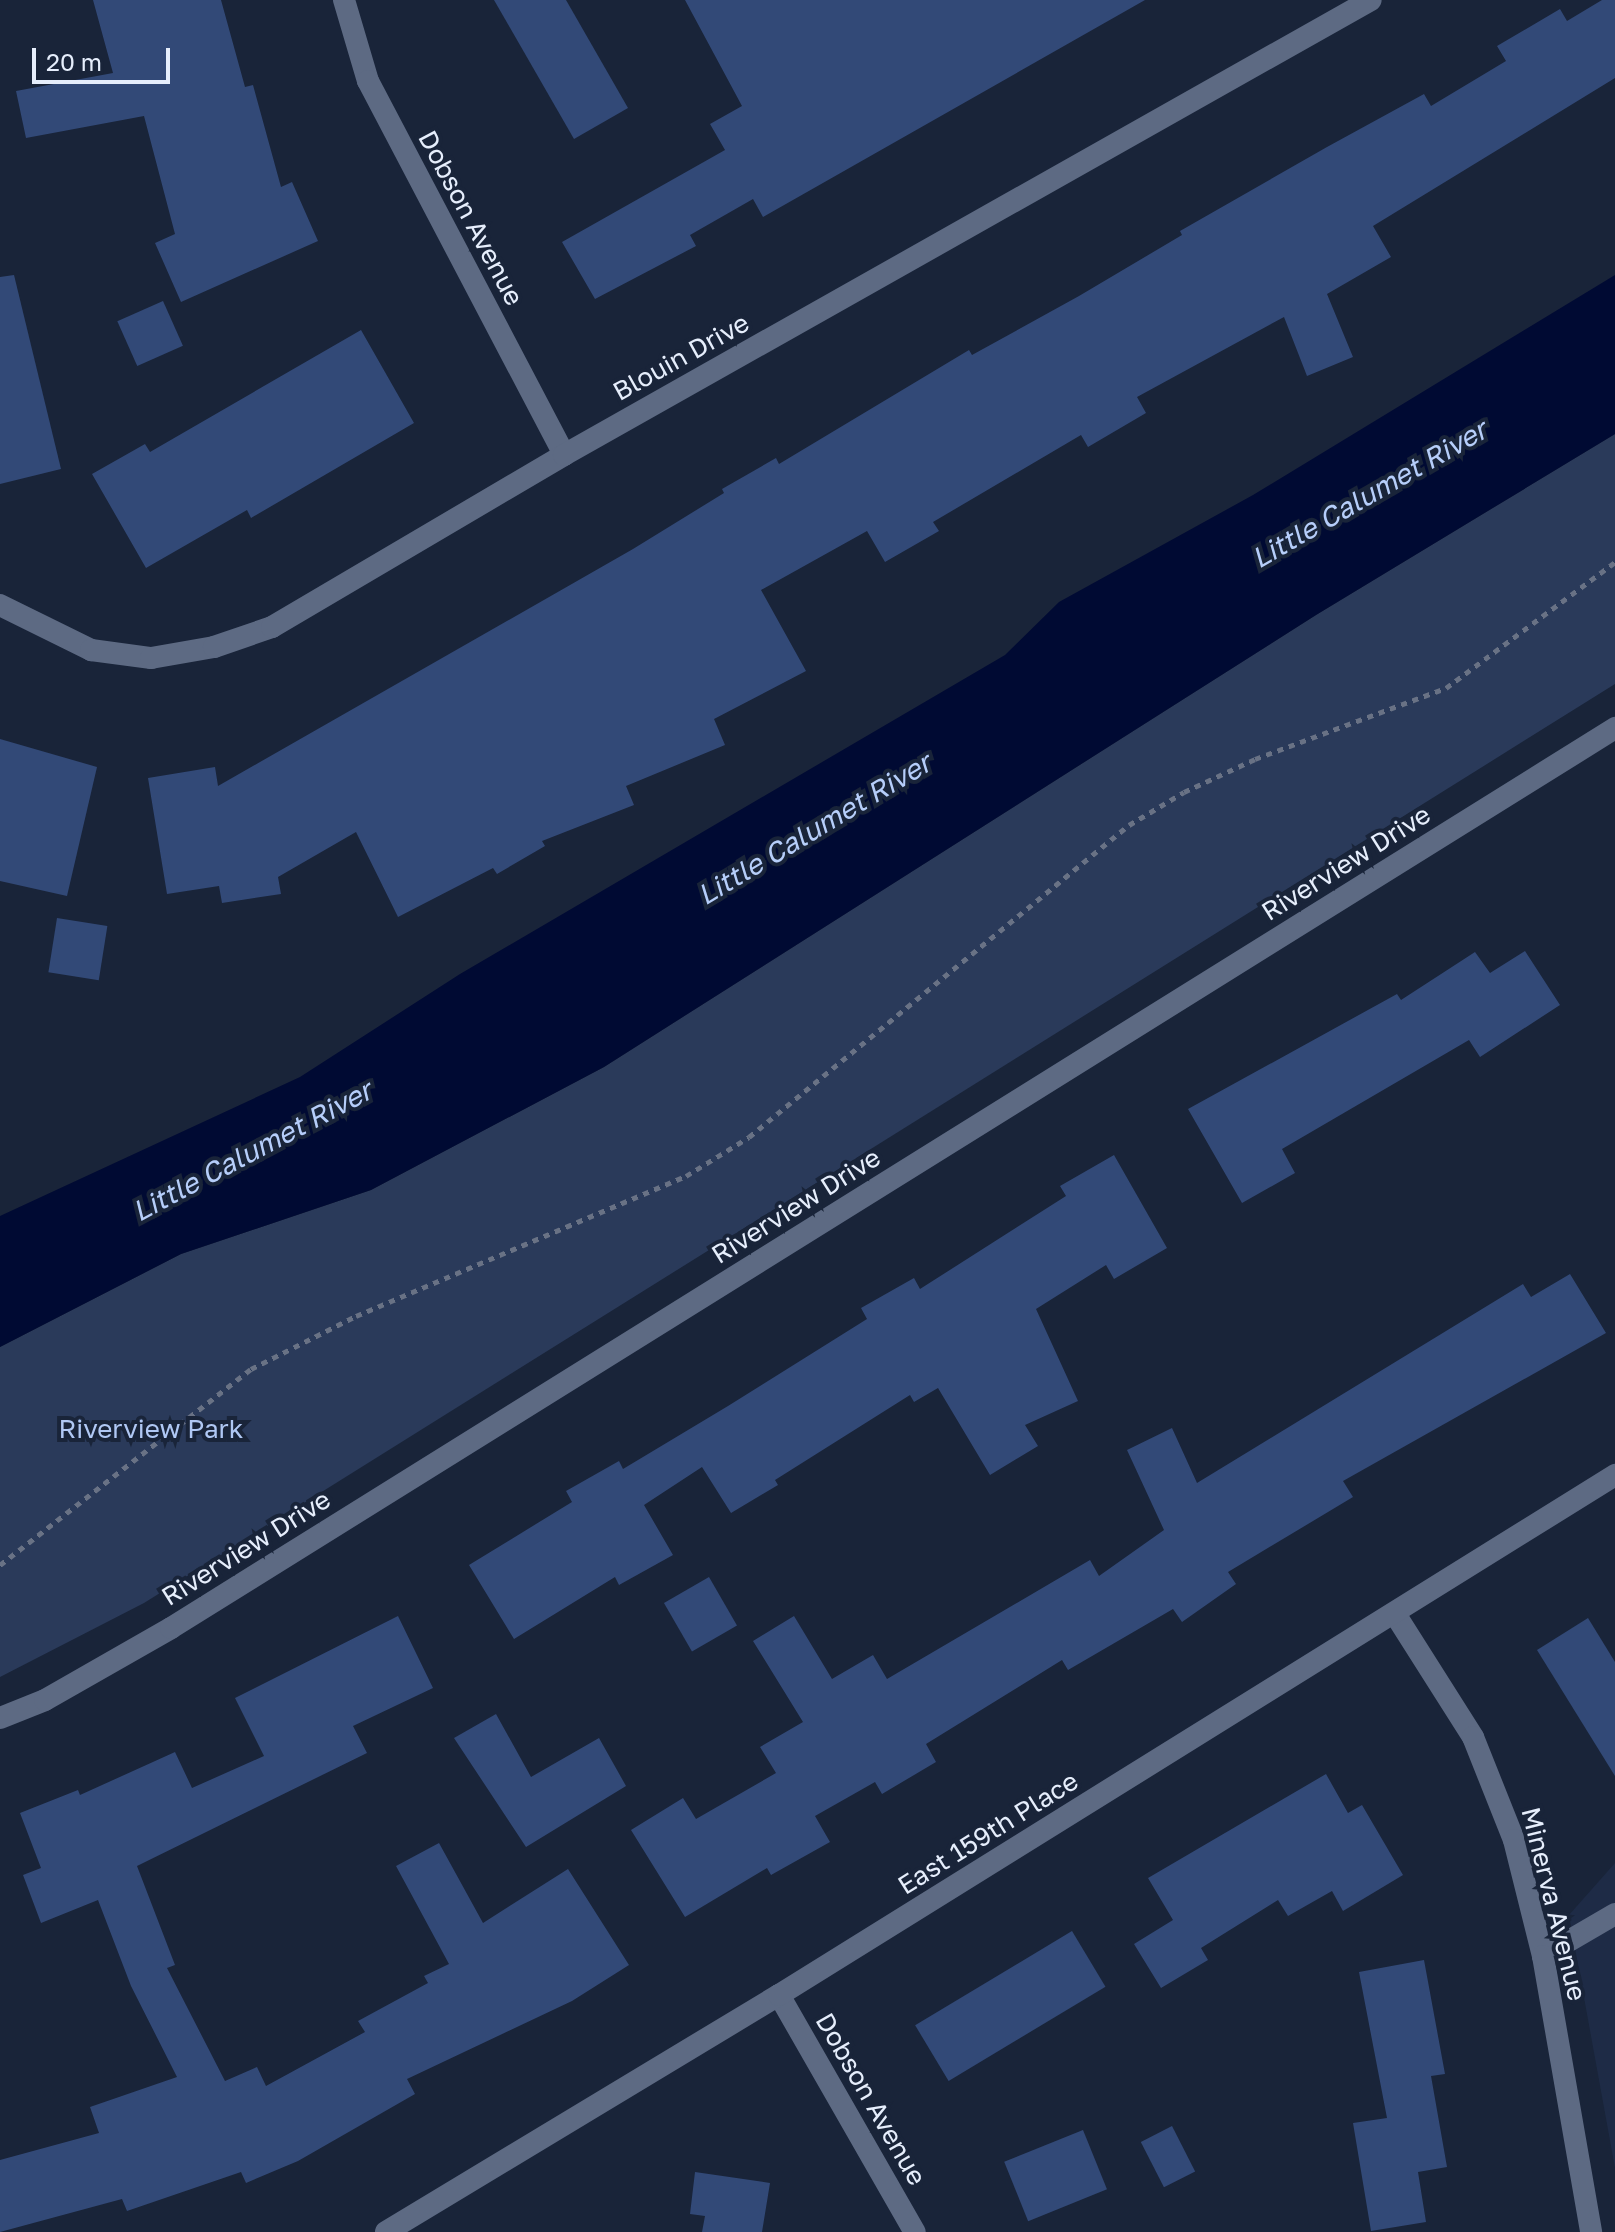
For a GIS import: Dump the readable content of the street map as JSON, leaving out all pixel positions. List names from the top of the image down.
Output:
{
  "streets": {
    "street": [
      "Dobson Avenue",
      "Blouin Drive",
      "Riverview Drive",
      "East 159th Place",
      "Minerva Avenue"
    ]
  },
  "crossings": [
    ["Dobson Avenue", "Blouin Drive"],
    ["Dobson Avenue", "East 159th Place"],
    ["East 159th Place", "Minerva Avenue"]
  ],
  "water": ["Little Calumet River"],
  "parks": ["Riverview Park"],
  "scale_bar": "20 m"
}
